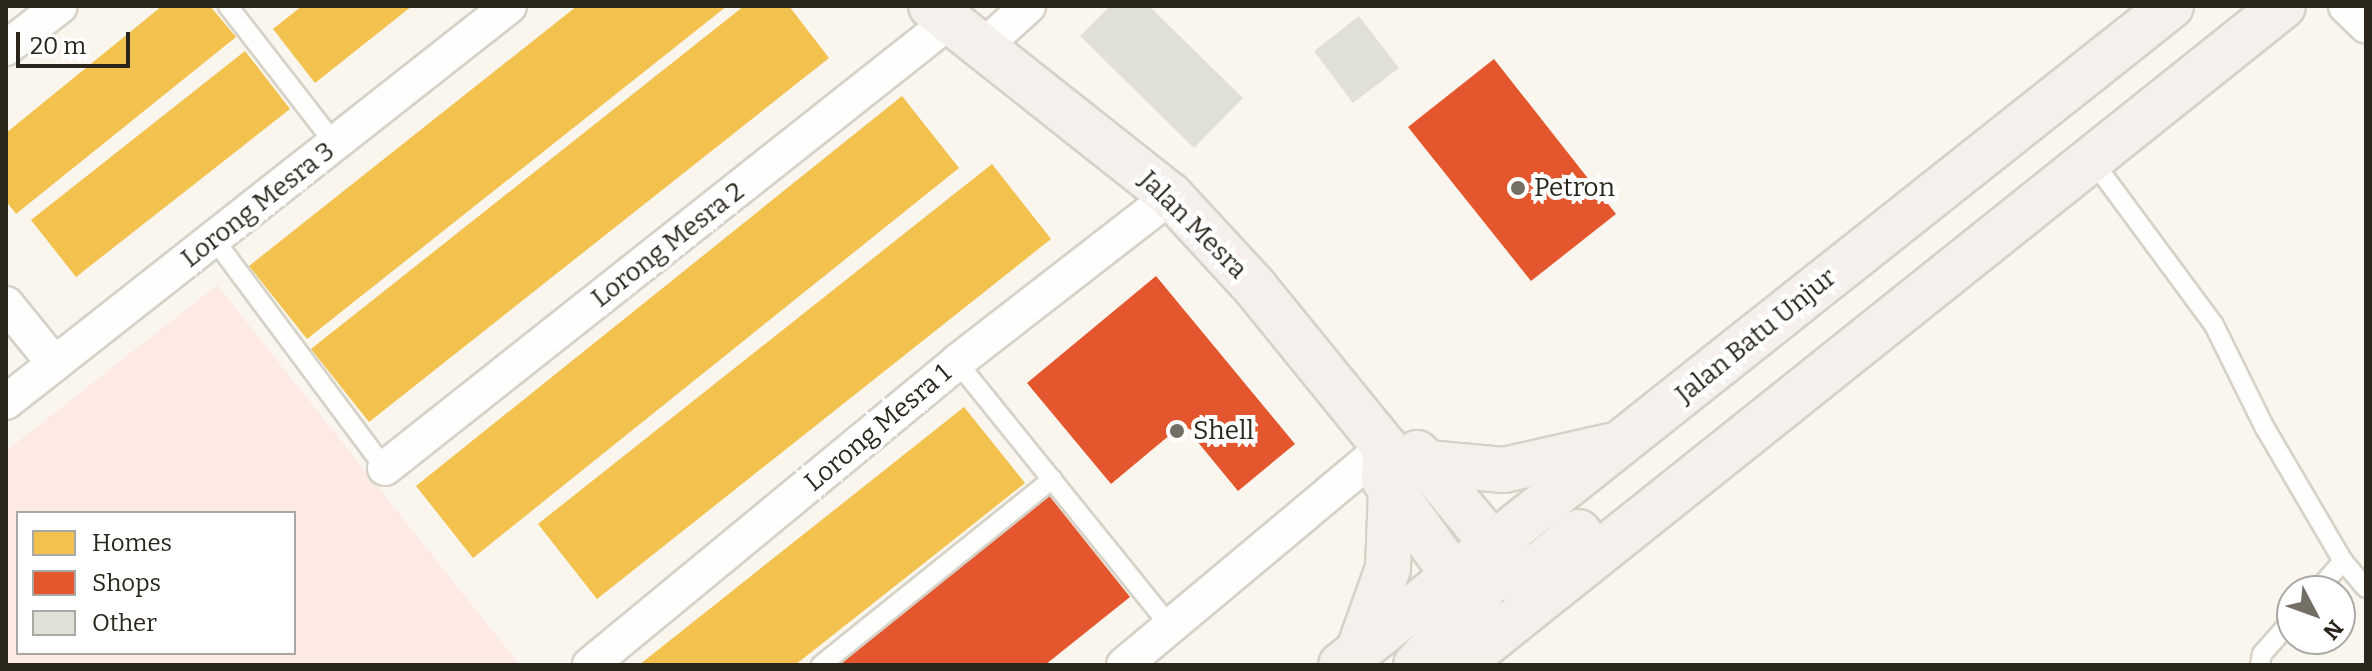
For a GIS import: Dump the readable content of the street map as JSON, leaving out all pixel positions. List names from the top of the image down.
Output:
{
  "streets": {
    "main road": ["Jalan Mesra", "Jalan Batu Unjur"],
    "street": ["Lorong Mesra 3", "Lorong Mesra 2", "Lorong Mesra 1"]
  },
  "crossings": [
    ["Jalan Mesra", "Lorong Mesra 2"],
    ["Jalan Mesra", "Jalan Batu Unjur"],
    ["Jalan Mesra", "Lorong Mesra 1"]
  ],
  "places": ["Petron", "Shell"],
  "legend": ["Homes", "Shops", "Other"],
  "scale_bar": "20 m",
  "north": "bottom right"
}
